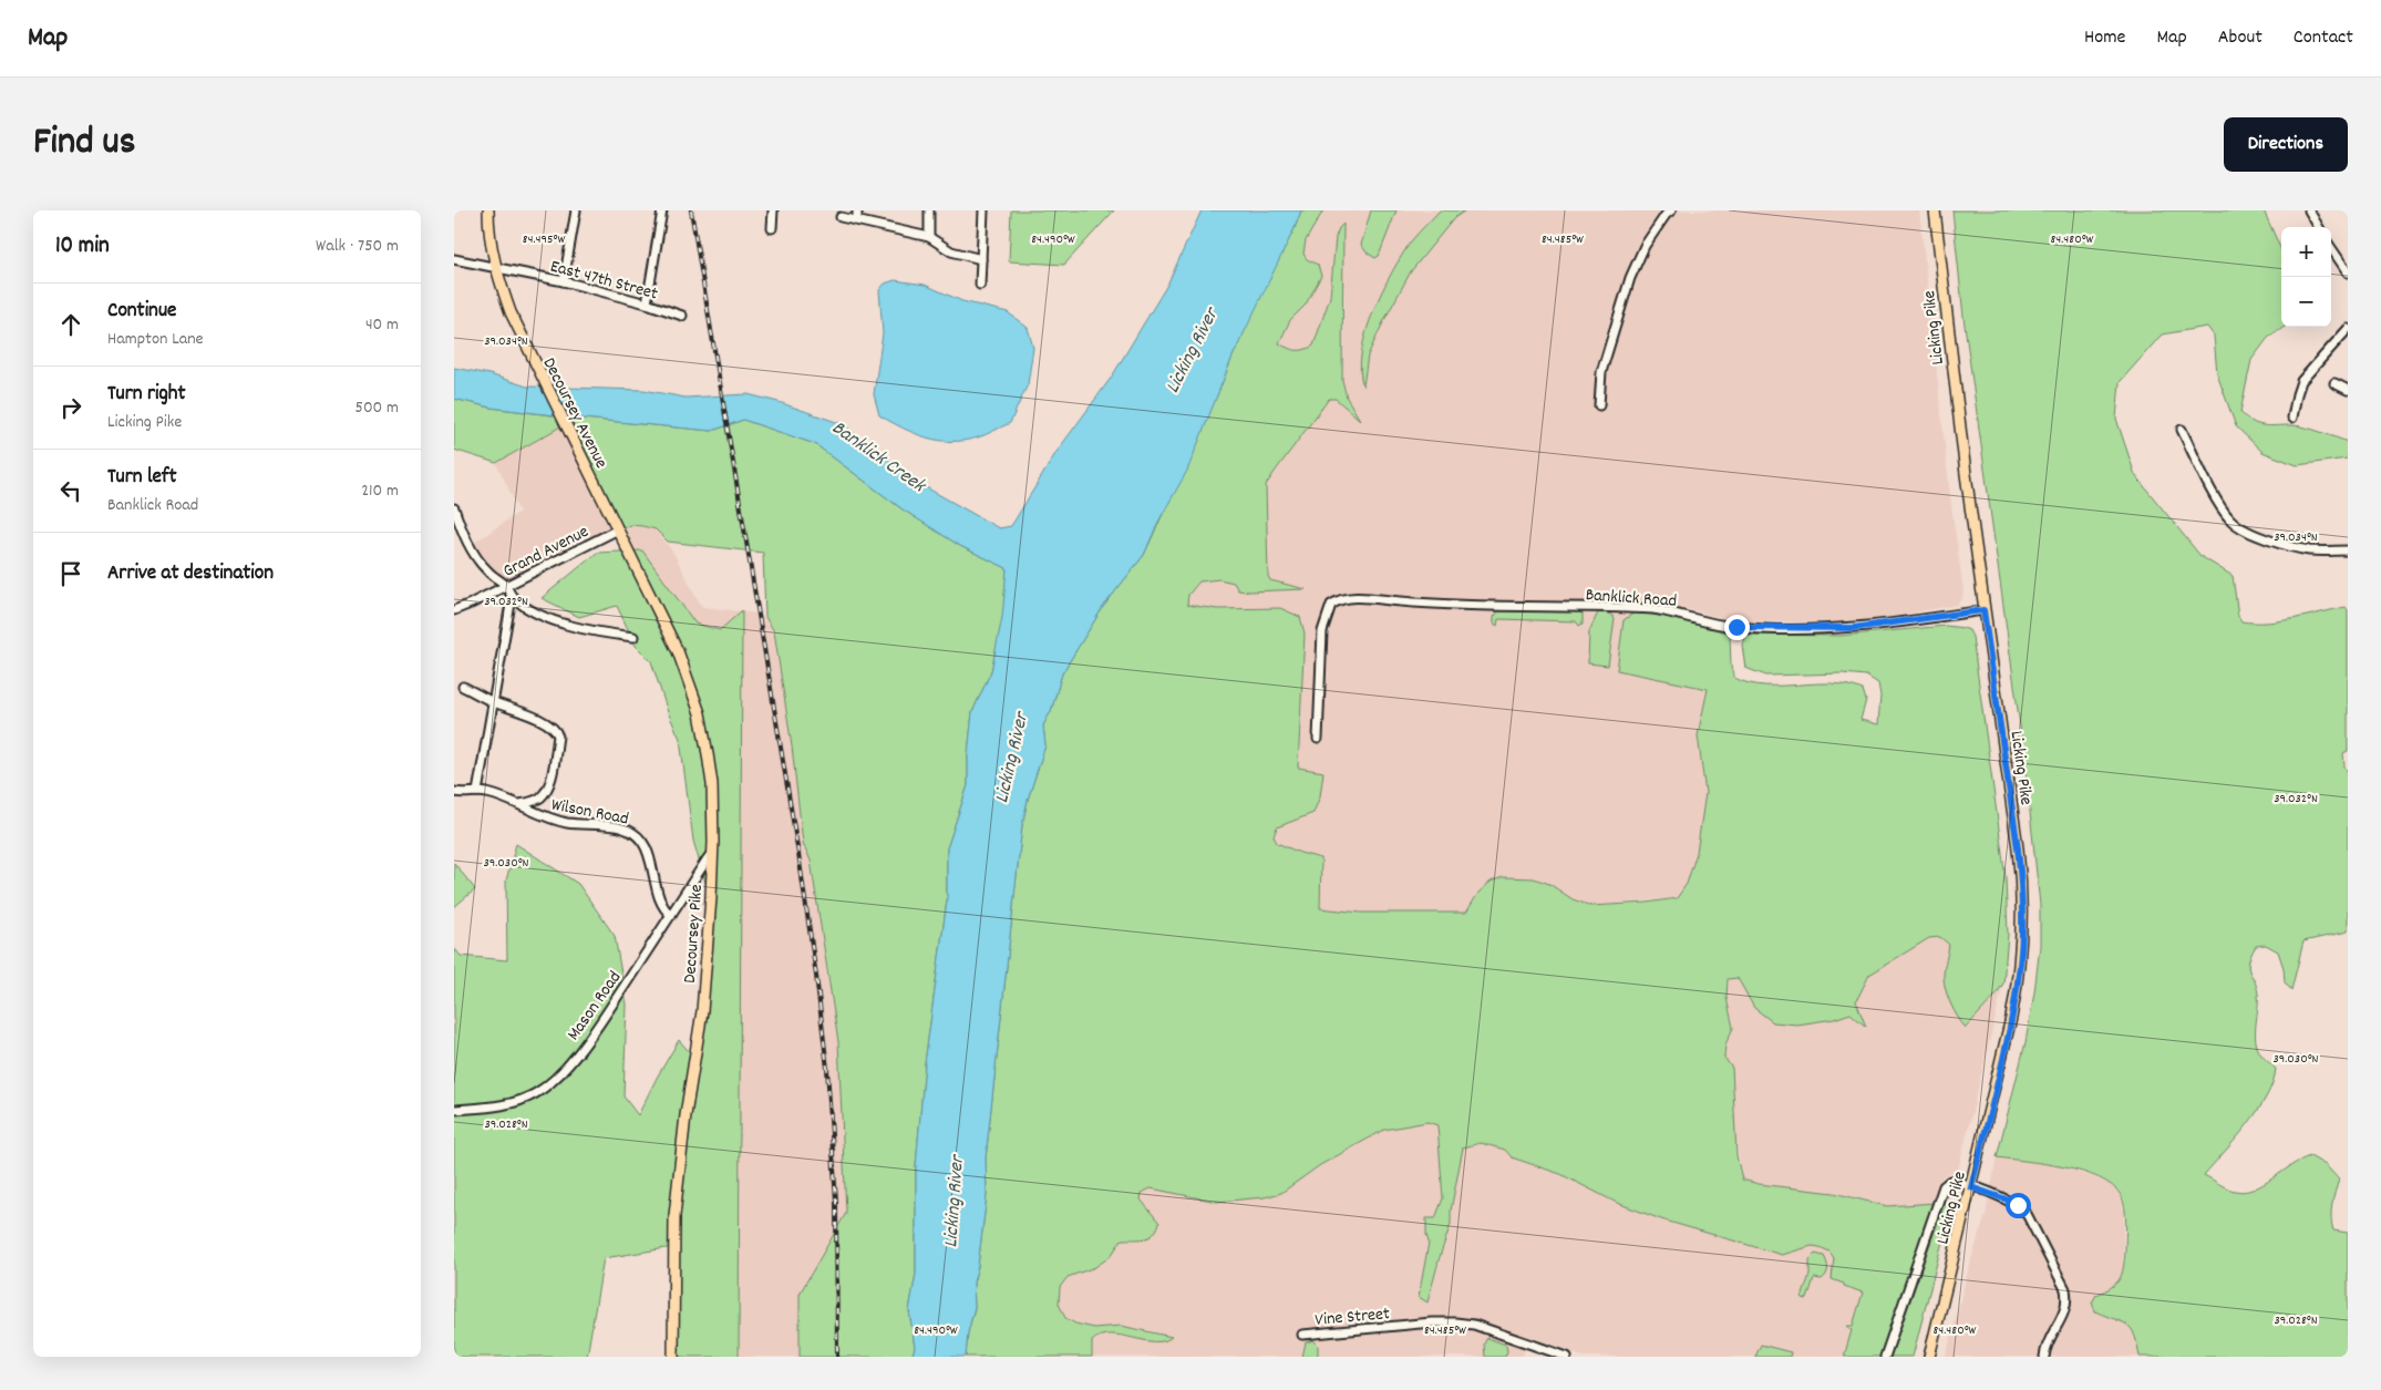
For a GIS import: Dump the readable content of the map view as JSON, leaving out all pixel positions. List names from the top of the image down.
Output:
{
  "streets": {
    "main road": ["Licking Pike", "Decoursey Avenue", "Decoursey Pike"],
    "street": [
      "East 47th Street",
      "Grand Avenue",
      "Banklick Road",
      "Wilson Road",
      "Mason Road",
      "Vine Street"
    ]
  },
  "crossings": [
    ["East 47th Street", "Decoursey Avenue"],
    ["Licking Pike", "Banklick Road"],
    ["Decoursey Avenue", "Grand Avenue"],
    ["Decoursey Avenue", "Decoursey Pike"],
    ["Grand Avenue", "Decoursey Pike"],
    ["Wilson Road", "Mason Road"],
    ["Decoursey Pike", "Mason Road"]
  ],
  "water": ["Licking River", "Banklick Creek"],
  "page": {
    "header": "Map",
    "nav": [
      "Home",
      "Map",
      "About",
      "Contact"
    ],
    "title": "Find us",
    "buttons": "Directions",
    "heading": ["10 min", "Walk · 750 m"],
    "map_buttons": ["+", "−"],
    "list": [
      ["Continue", "Hampton Lane", "40 m"],
      ["Turn right", "Licking Pike", "500 m"],
      ["Turn left", "Banklick Road", "210 m"],
      "Arrive at destination"
    ]
  },
  "coordinates": [
    "84.495°W",
    "84.490°W",
    "84.485°W",
    "84.480°W",
    "39.034°N",
    "39.032°N",
    "39.030°N",
    "39.028°N"
  ]
}
